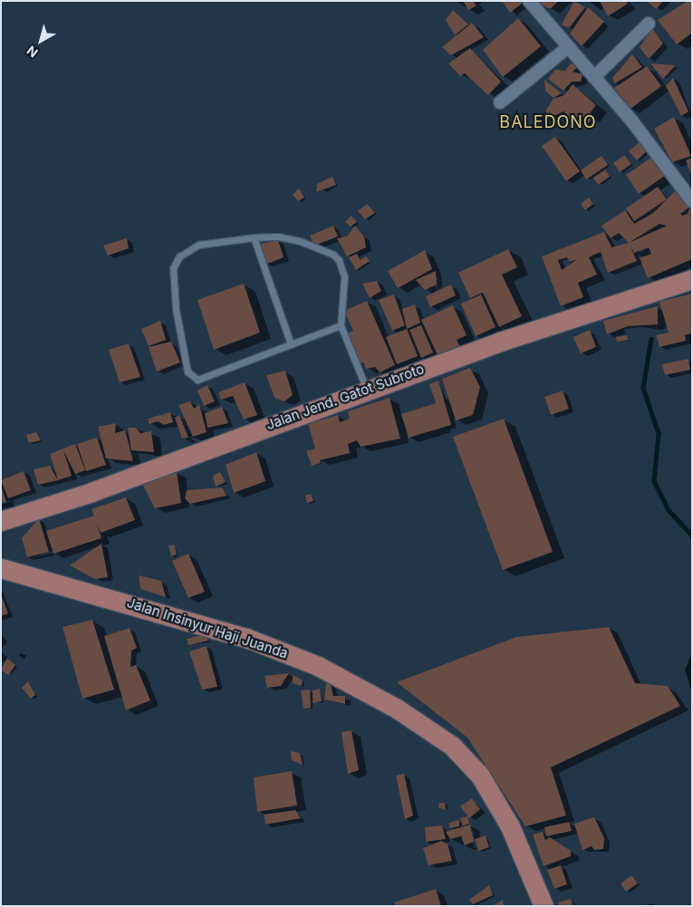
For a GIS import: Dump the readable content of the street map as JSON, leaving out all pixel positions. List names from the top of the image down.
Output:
{
  "streets": {
    "main road": ["Jalan Jend. Gatot Subroto", "Jalan Insinyur Haji Juanda"]
  },
  "districts": ["BALEDONO"],
  "north": "bottom left"
}
